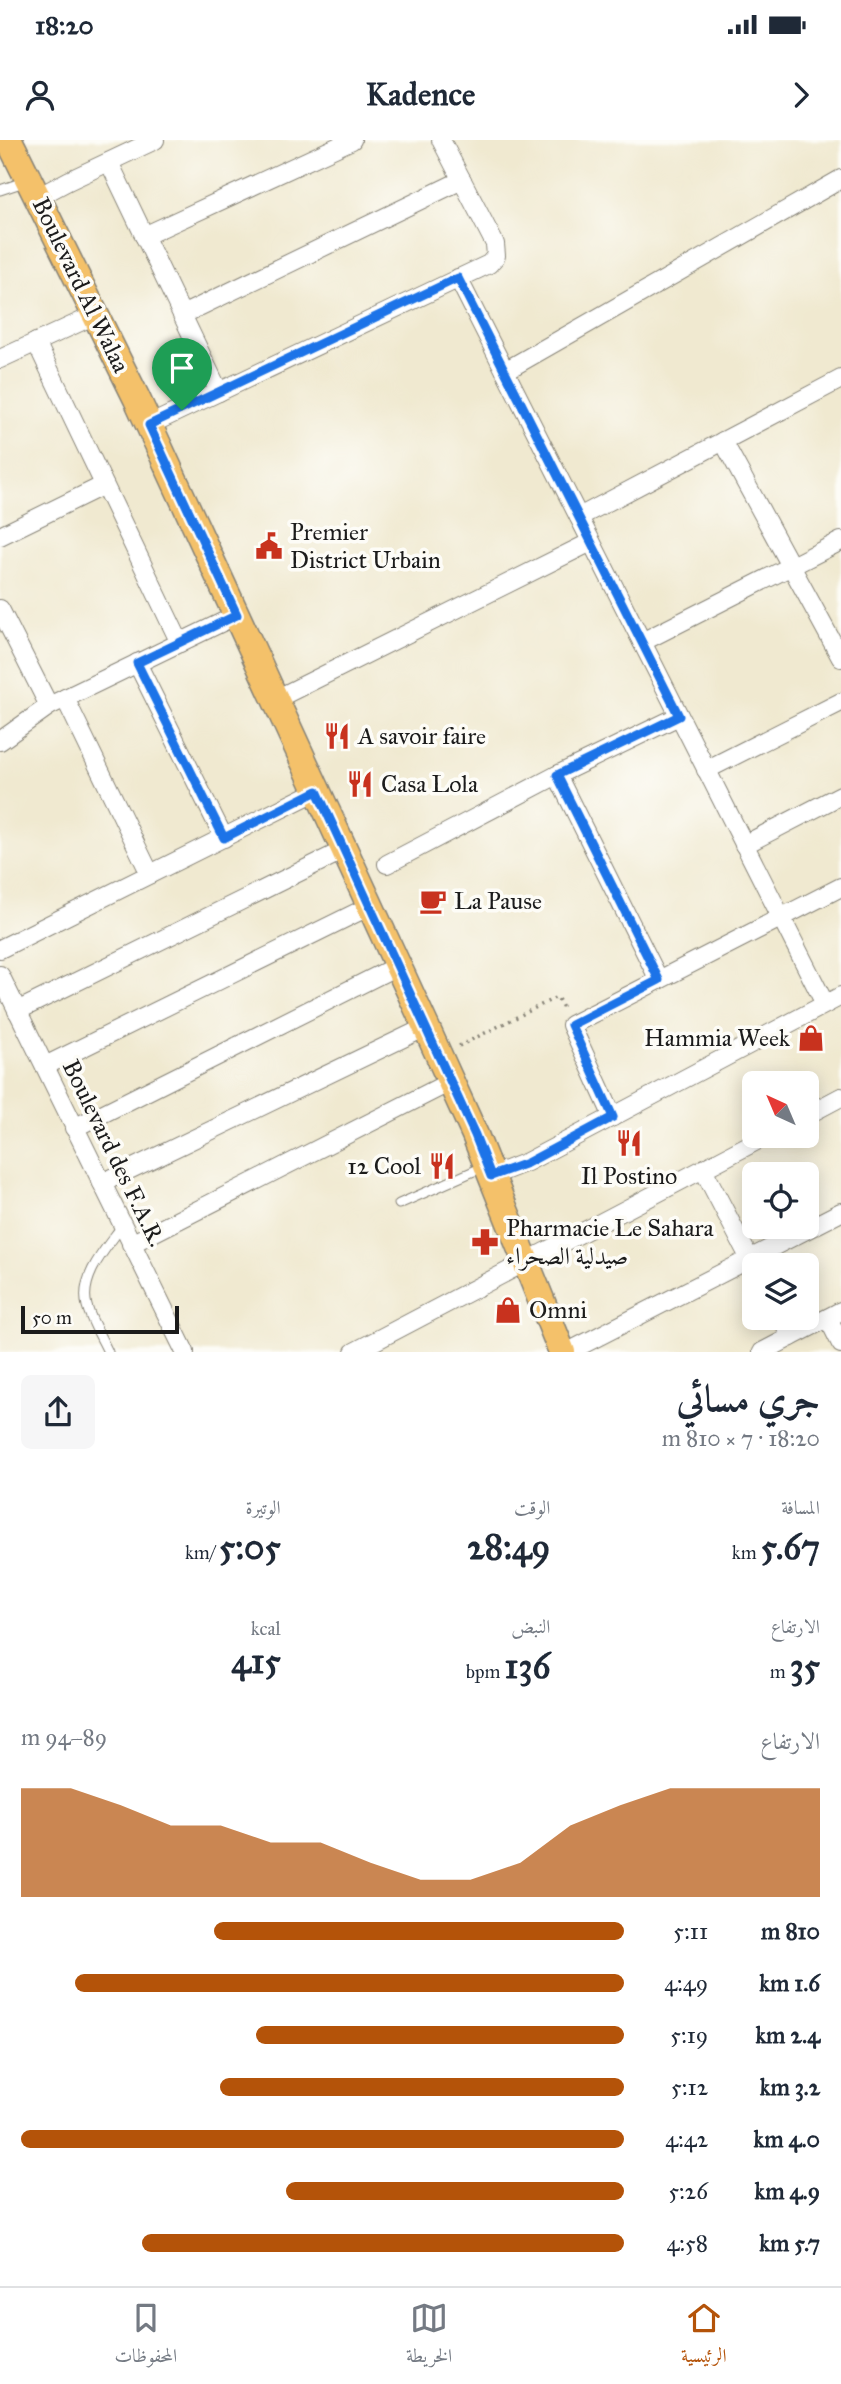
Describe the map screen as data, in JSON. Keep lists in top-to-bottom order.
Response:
{
  "streets": {
    "main road": ["Boulevard Al Walaa"],
    "street": ["Boulevard des F.A.R."]
  },
  "places": {
    "public building": ["Premier District Urbain"],
    "restaurant": [
      "A savoir faire",
      "Casa Lola",
      "Il Postino",
      "12 Cool"
    ],
    "cafe": ["La Pause"],
    "shop": ["Hammia Week", "Omni"],
    "pharmacy": ["Pharmacie Le Sahara صيدلية الصحراء"]
  },
  "scale_bar": "50 m",
  "north": "top left",
  "page": {
    "status": "18:20",
    "header": "Kadence",
    "scale": "50 m",
    "heading": ["جري مسائي", "18:20 · 7 × 810 m"],
    "stats": [
      ["المسافة", "5.67 km"],
      ["الوقت", "28:49"],
      ["الوتيرة", "5:05 /km"],
      ["الارتفاع", "35 m"],
      ["النبض", "136 bpm"],
      ["kcal", "415"]
    ],
    "chart": ["الارتفاع", "89–94 m"],
    "list": [
      {
        "name": "810 m",
        "note": "5:11"
      },
      {
        "name": "1.6 km",
        "note": "4:49"
      },
      {
        "name": "2.4 km",
        "note": "5:19"
      },
      {
        "name": "3.2 km",
        "note": "5:12"
      },
      {
        "name": "4.0 km",
        "note": "4:42"
      },
      {
        "name": "4.9 km",
        "note": "5:26"
      },
      {
        "name": "5.7 km",
        "note": "4:58"
      }
    ],
    "tabs": ["الرئيسية", "الخريطة", "المحفوظات"]
  }
}
